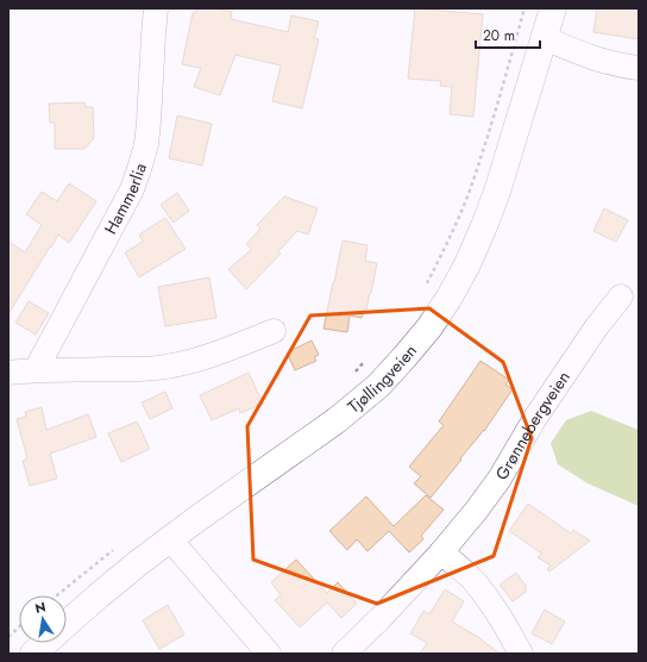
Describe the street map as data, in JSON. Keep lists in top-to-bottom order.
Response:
{
  "streets": {
    "main road": ["Tjøllingveien"],
    "street": ["Hammerlia", "Grønnebergveien"]
  },
  "scale_bar": "20 m",
  "north": "top"
}
